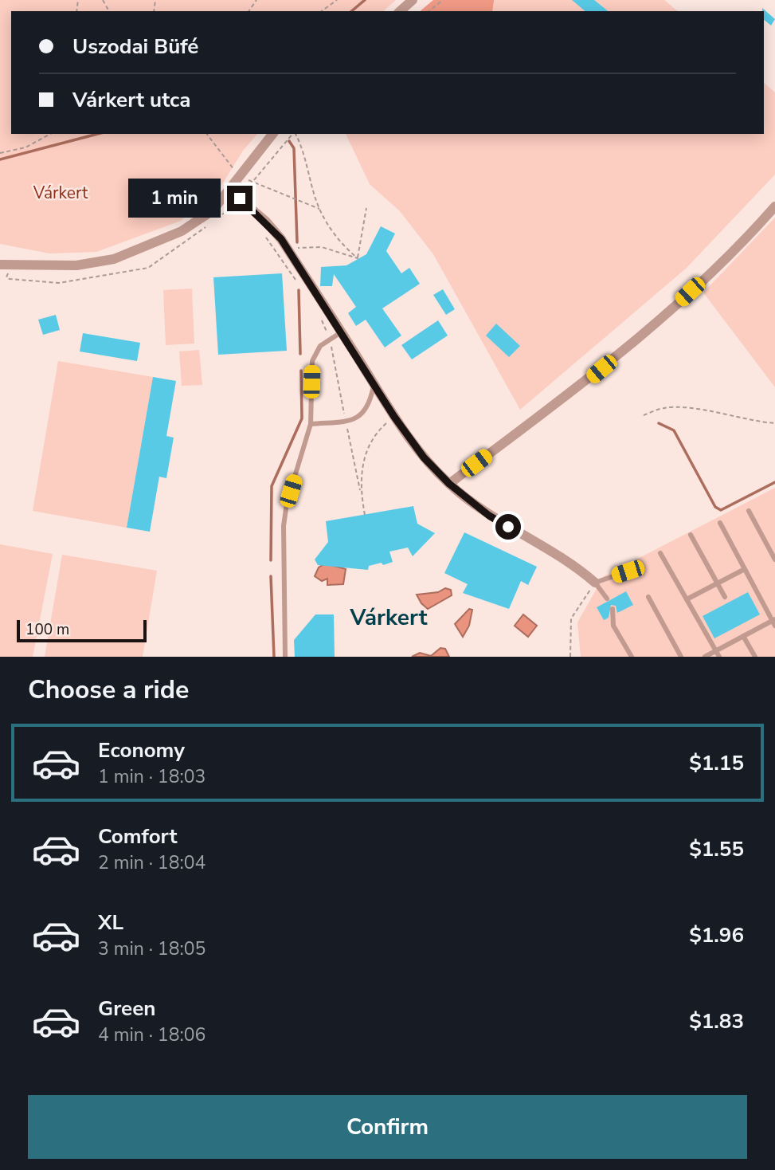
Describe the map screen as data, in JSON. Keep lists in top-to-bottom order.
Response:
{
  "districts": ["Várkert"],
  "parks": ["Várkert"],
  "scale_bar": "100 m",
  "page": {
    "banner": ["Uszodai Büfé", "Várkert utca"],
    "bubble": "1 min",
    "scale": "100 m",
    "heading": "Choose a ride",
    "list": [
      {
        "name": "Economy",
        "note": "1 min · 18:03",
        "value": "$1.15"
      },
      {
        "name": "Comfort",
        "note": "2 min · 18:04",
        "value": "$1.55"
      },
      {
        "name": "XL",
        "note": "3 min · 18:05",
        "value": "$1.96"
      },
      {
        "name": "Green",
        "note": "4 min · 18:06",
        "value": "$1.83"
      }
    ],
    "buttons": "Confirm"
  }
}
